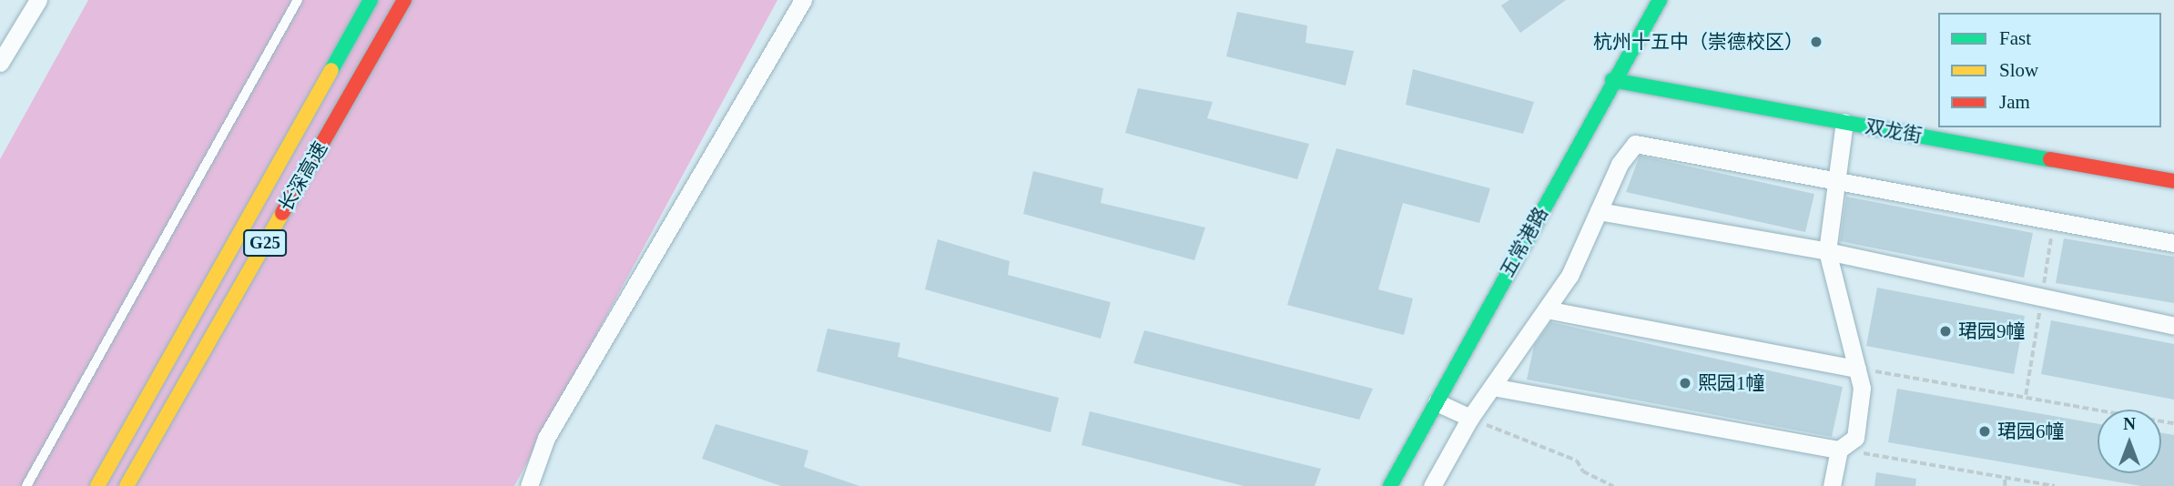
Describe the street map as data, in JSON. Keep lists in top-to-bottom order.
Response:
{
  "streets": {
    "main road": [
      "双龙街",
      "长深高速",
      "五常港路",
      "G25"
    ]
  },
  "crossings": [
    ["双龙街", "五常港路"]
  ],
  "places": [
    "杭州十五中（崇德校区）",
    "珺园9幢",
    "熙园1幢",
    "珺园6幢"
  ],
  "legend": ["Fast", "Slow", "Jam"],
  "north": "top"
}
